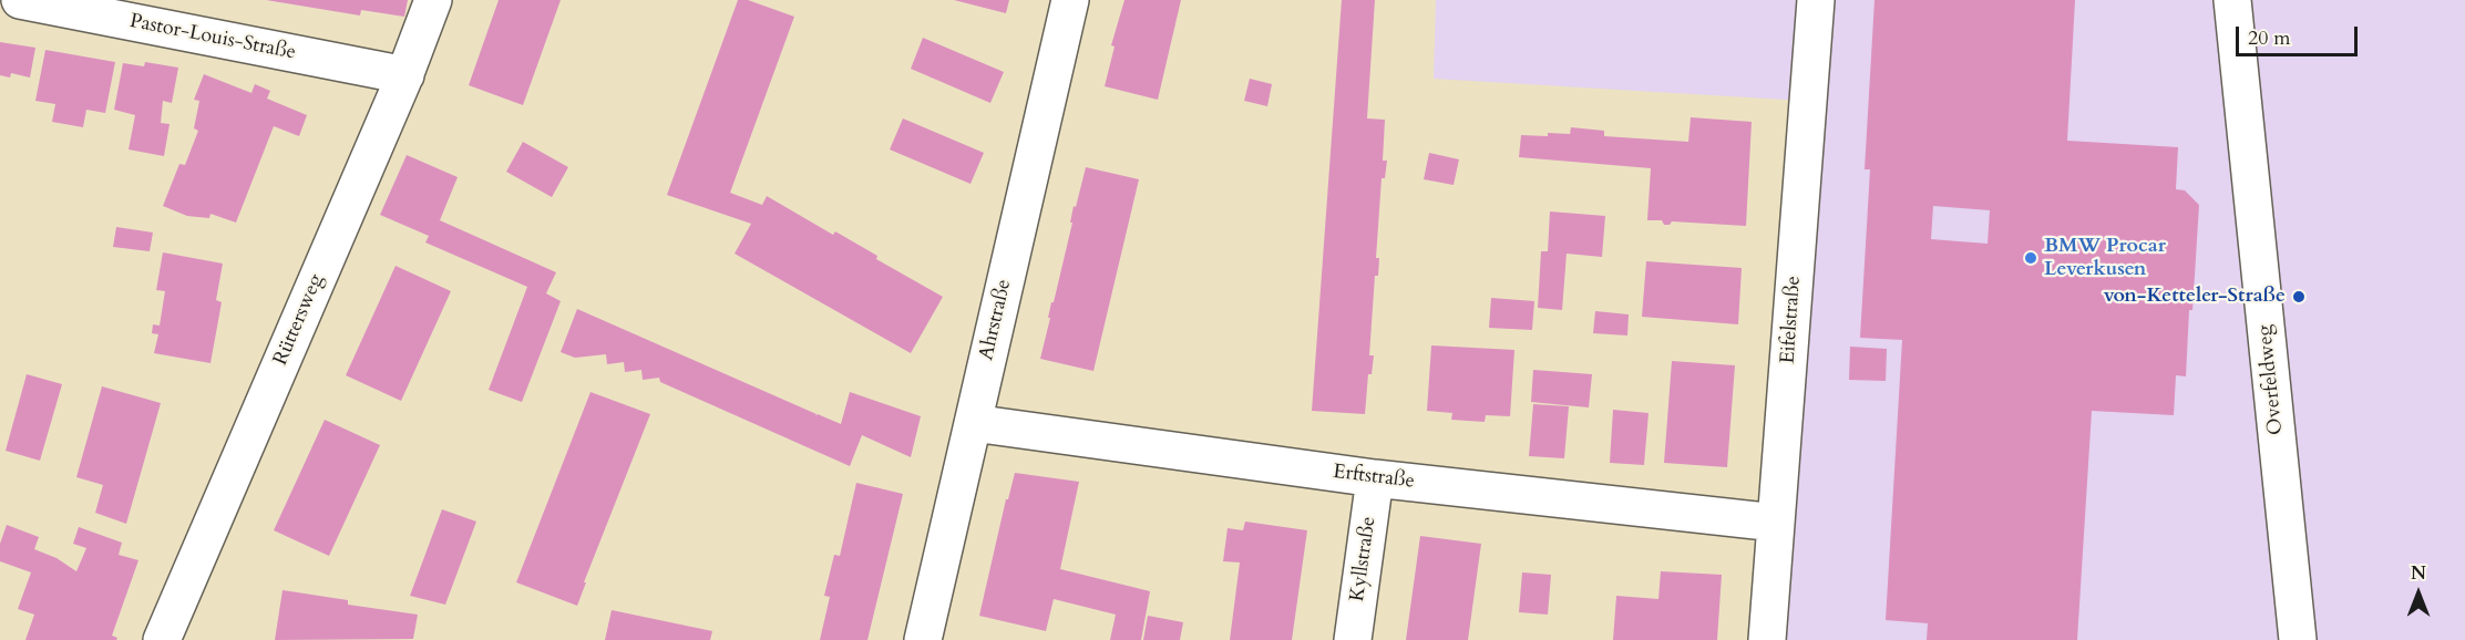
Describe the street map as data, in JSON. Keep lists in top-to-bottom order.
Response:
{
  "streets": {
    "street": [
      "Pastor-Louis-Straße",
      "Rüttersweg",
      "Ahrstraße",
      "Eifelstraße",
      "Overfeldweg",
      "Erftstraße",
      "Kyllstraße"
    ]
  },
  "crossings": [
    ["Pastor-Louis-Straße", "Rüttersweg"],
    ["Ahrstraße", "Erftstraße"],
    ["Eifelstraße", "Erftstraße"],
    ["Erftstraße", "Kyllstraße"]
  ],
  "places": ["BMW Procar Leverkusen", "von-Ketteler-Straße"],
  "scale_bar": "20 m",
  "north": "top"
}
